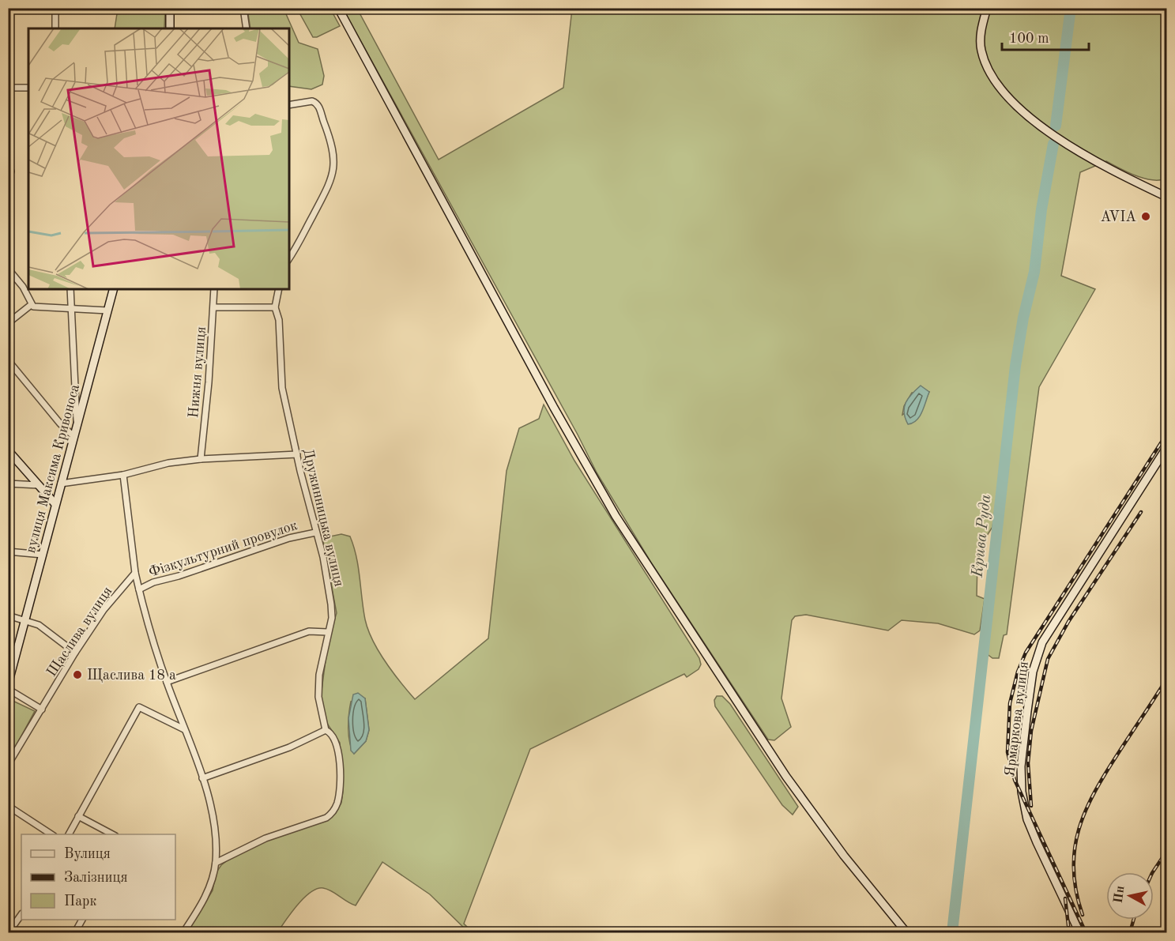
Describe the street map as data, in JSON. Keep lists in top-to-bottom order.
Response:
{
  "streets": {
    "street": [
      "Нижня вулиця",
      "вулиця Максима Кривоноса",
      "Дружинницька вулиця",
      "Фізкультурний провулок",
      "Щаслива вулиця",
      "Ярмаркова вулиця"
    ]
  },
  "crossings": [
    ["Дружинницька вулиця", "Фізкультурний провулок"]
  ],
  "water": ["Крива Руда"],
  "places": ["AVIA", "Щаслива 18 а"],
  "legend": ["Вулиця", "Залізниця", "Парк"],
  "scale_bar": "100 m",
  "north": "left"
}
